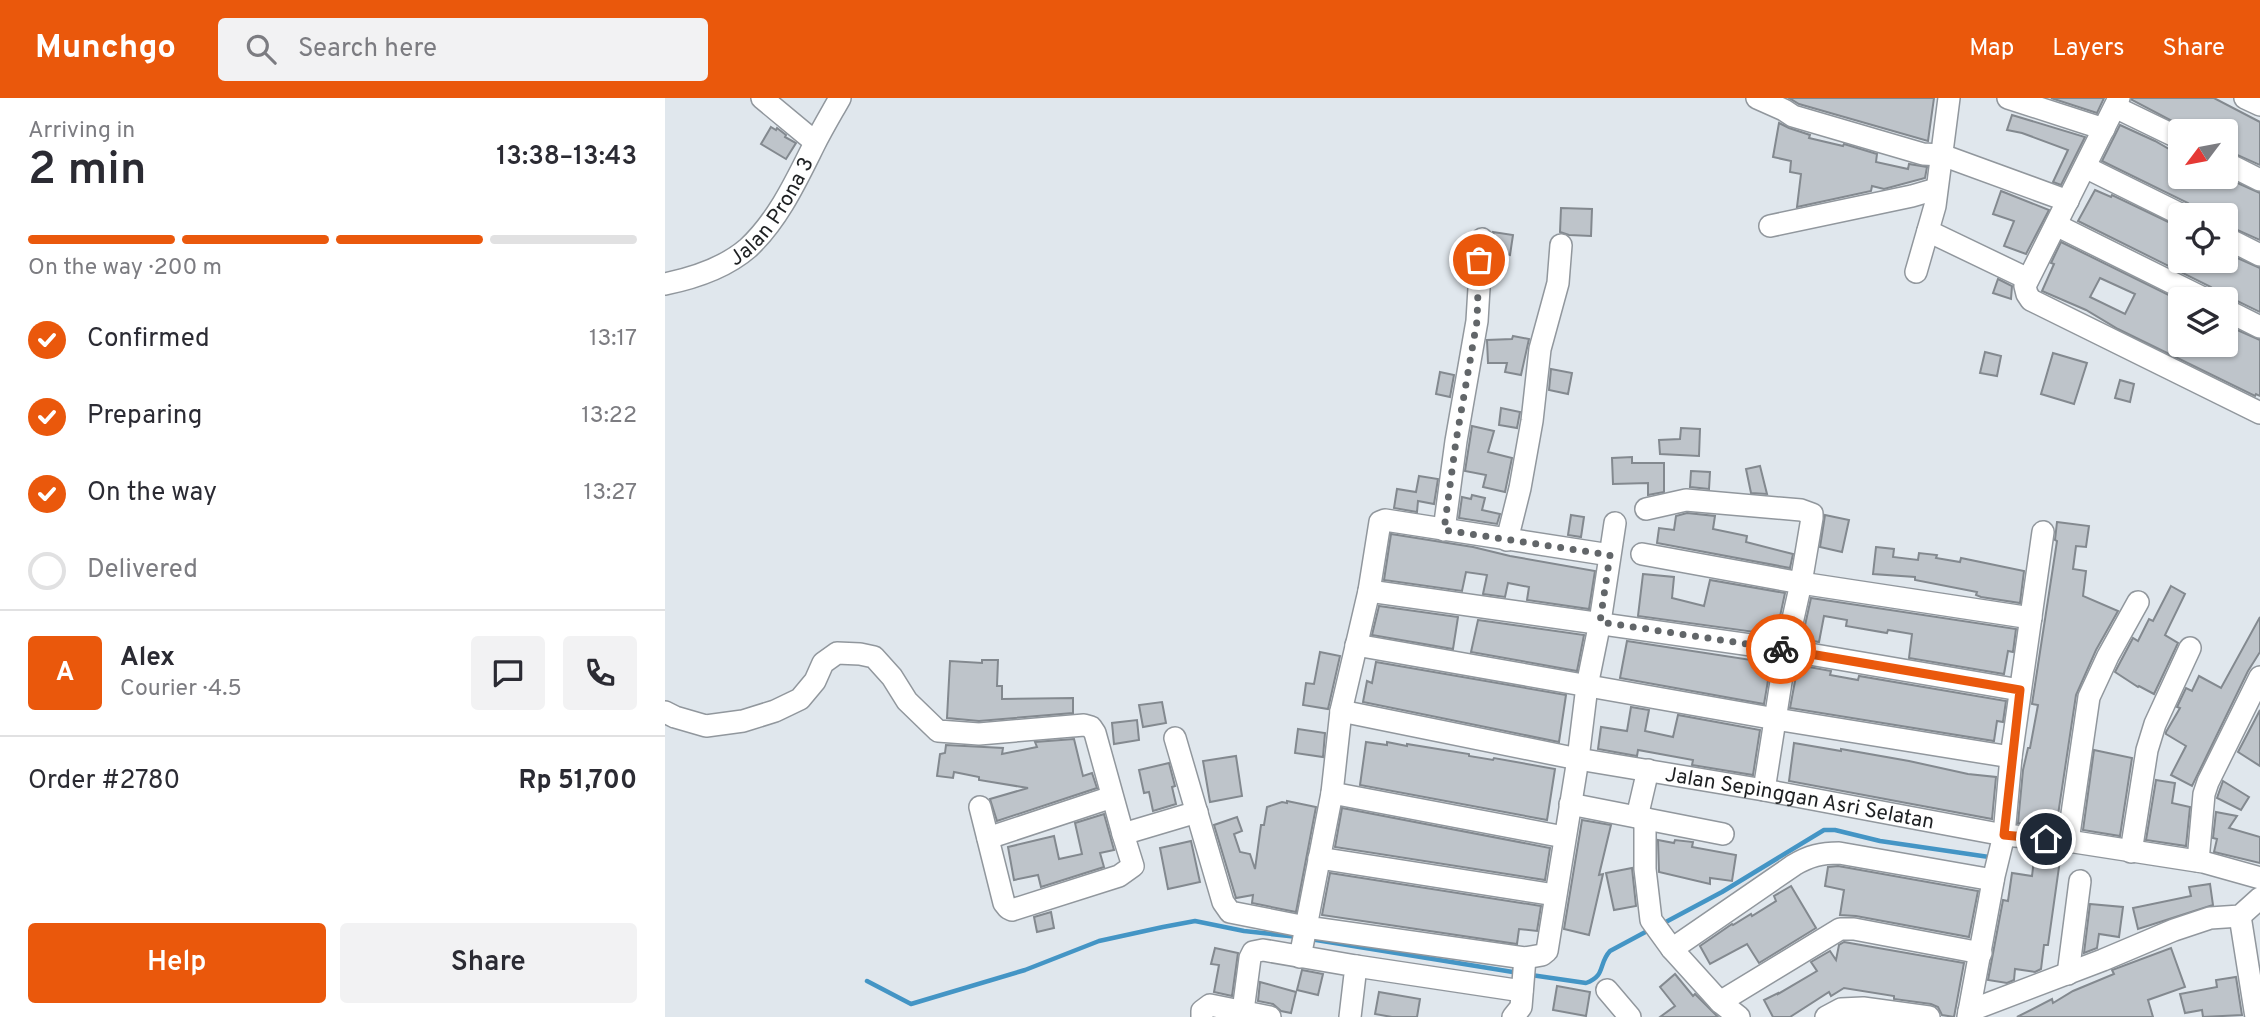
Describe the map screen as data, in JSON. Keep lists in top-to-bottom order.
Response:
{
  "streets": {
    "street": ["Jalan Prona 3", "Jalan Sepinggan Asri Selatan"]
  },
  "north": "bottom left",
  "page": {
    "header": "Munchgo",
    "search": "Search here",
    "nav": ["Map", "Layers", "Share"],
    "heading": ["2 min", "Arriving in", "13:38–13:43"],
    "panel": [
      "Alex",
      "Courier · 4.5",
      "Order #2780",
      "Rp 51,700"
    ],
    "bar": "On the way · 200 m",
    "list": [
      ["Confirmed", "13:17"],
      ["Preparing", "13:22"],
      ["On the way", "13:27"],
      "Delivered"
    ],
    "round": "A",
    "buttons": ["Help", "Share"]
  }
}
